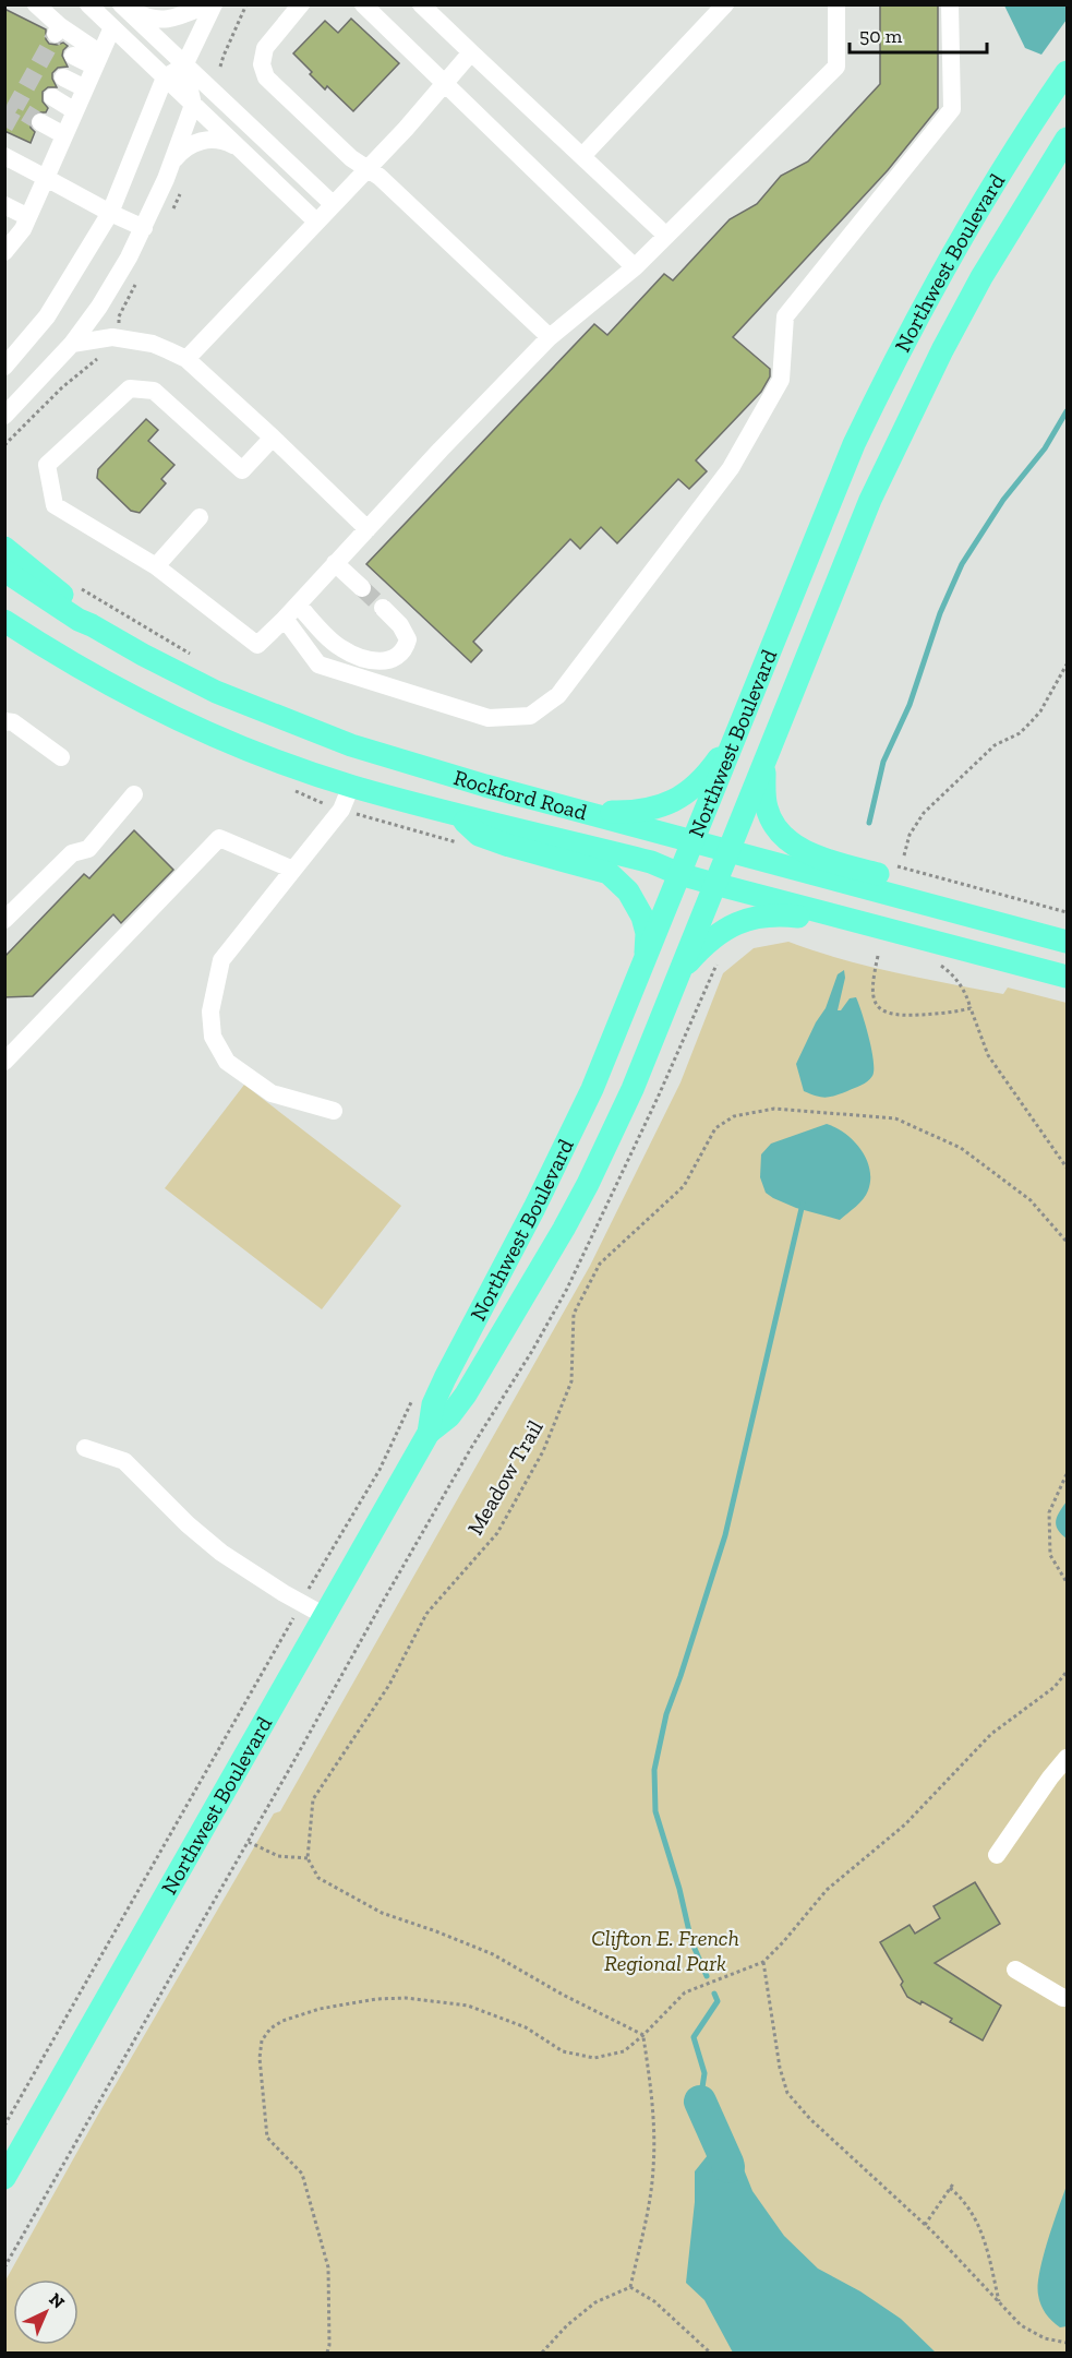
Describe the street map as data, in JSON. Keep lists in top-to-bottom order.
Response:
{
  "streets": {
    "main road": ["Northwest Boulevard", "Rockford Road"],
    "path": ["Meadow Trail"]
  },
  "crossings": [
    ["Northwest Boulevard", "Rockford Road"]
  ],
  "parks": ["Clifton E. French Regional Park"],
  "scale_bar": "50 m",
  "north": "top right"
}
